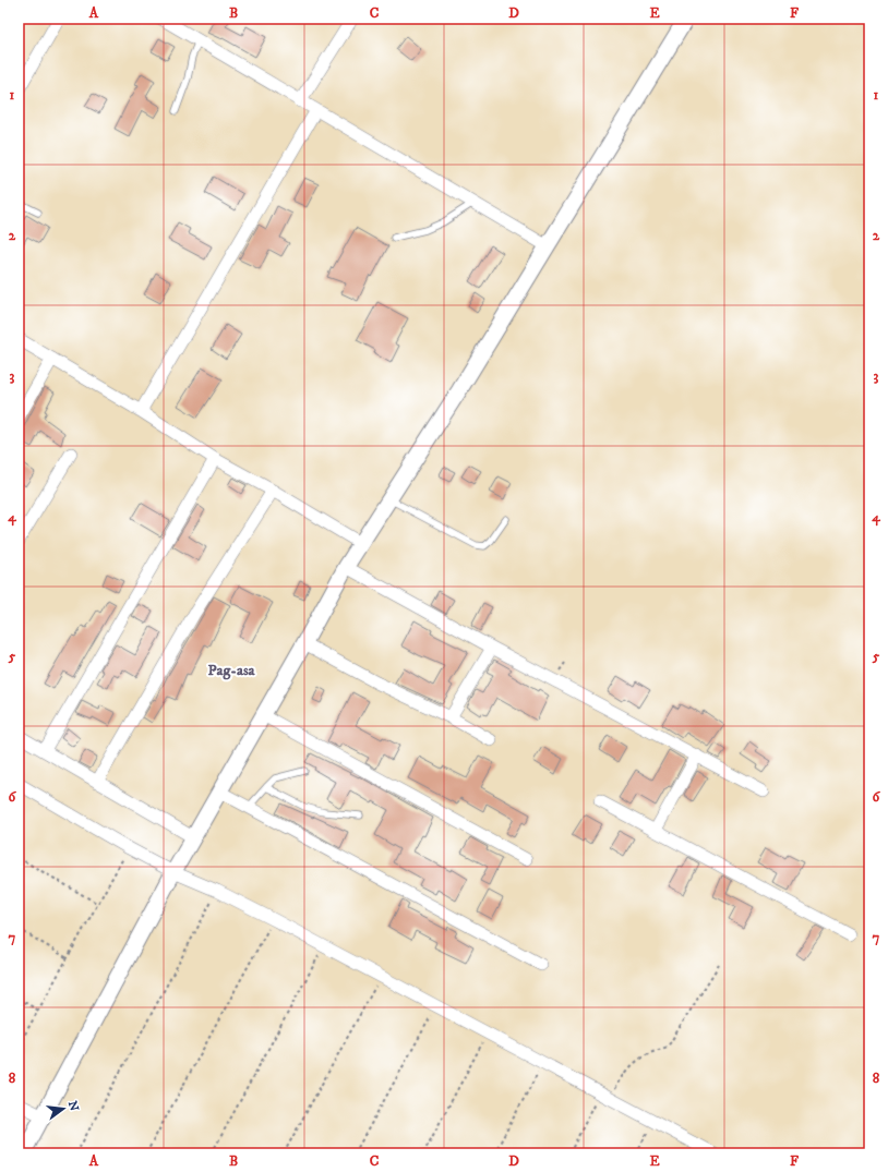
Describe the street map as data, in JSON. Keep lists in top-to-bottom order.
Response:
{
  "districts": ["Pag-asa"],
  "north": "right",
  "grid": {
    "columns": [
      "A",
      "B",
      "C",
      "D",
      "E",
      "F"
    ],
    "rows": [
      "1",
      "2",
      "3",
      "4",
      "5",
      "6",
      "7",
      "8"
    ]
  }
}
